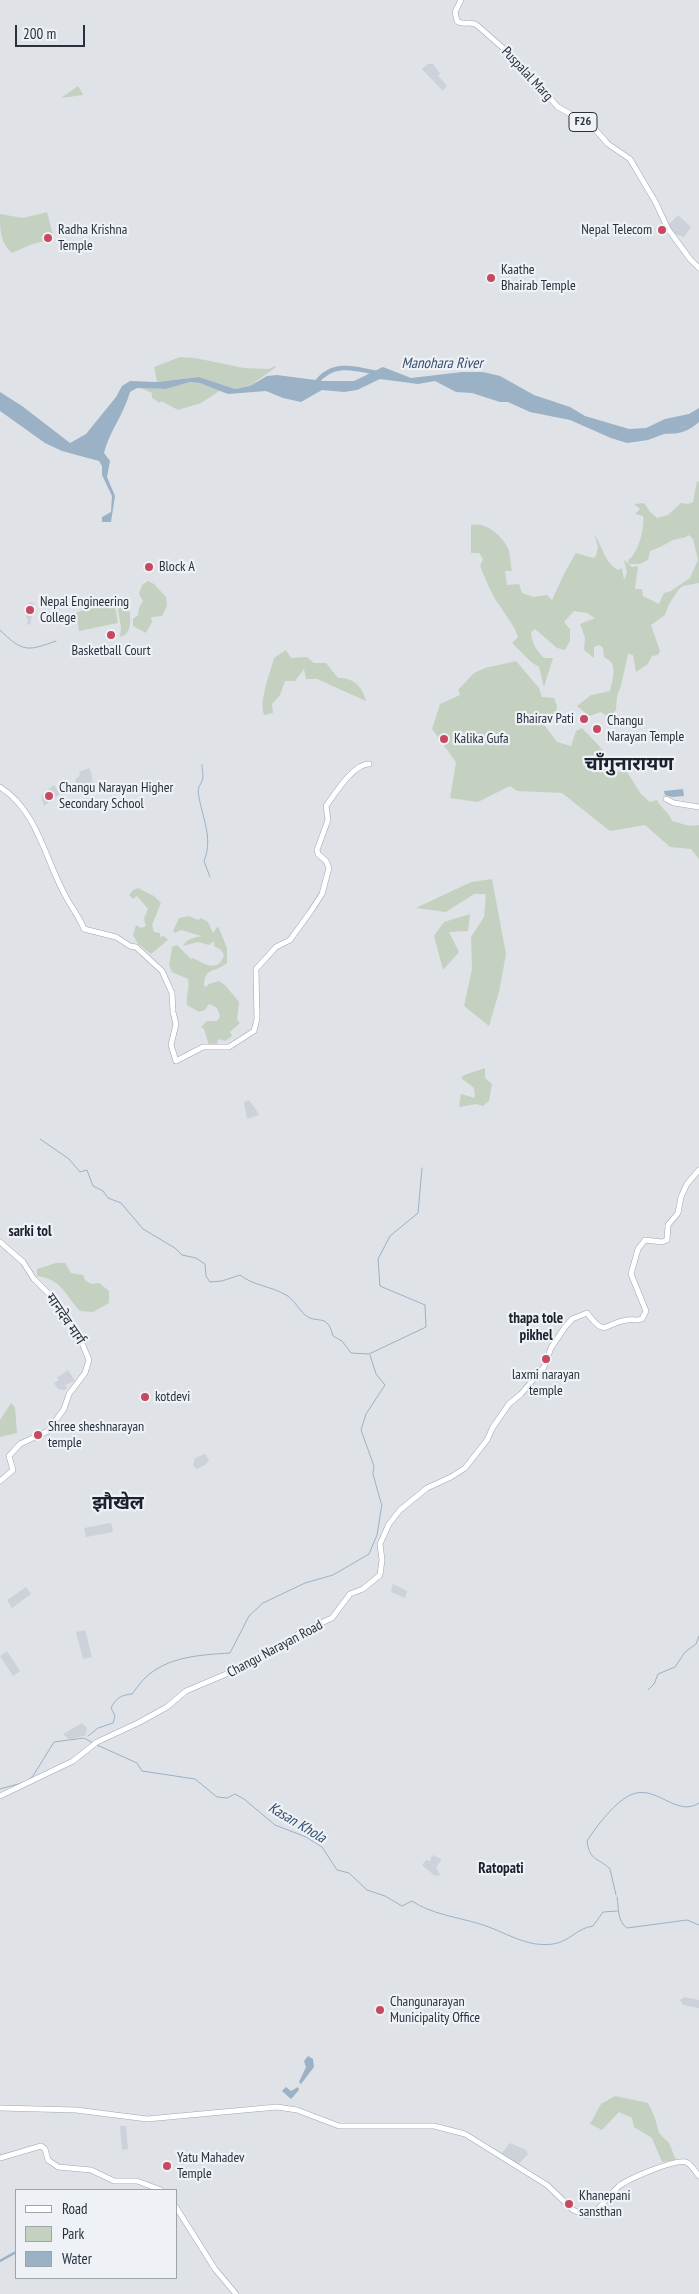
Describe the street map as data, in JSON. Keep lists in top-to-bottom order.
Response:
{
  "streets": {
    "main road": [
      "Puspalal Marg",
      "F26",
      "मानदेव मार्ग",
      "Changu Narayan Road"
    ]
  },
  "districts": [
    "चाँगुनारायण",
    "sarki tol",
    "thapa tole pikhel",
    "झौखेल",
    "Ratopati"
  ],
  "water": ["Manohara River", "Kasan Khola"],
  "places": [
    "Nepal Telecom",
    "Radha Krishna Temple",
    "Kaathe Bhairab Temple",
    "Block A",
    "Nepal Engineering College",
    "Basketball Court",
    "Bhairav Pati",
    "Changu Narayan Temple",
    "Kalika Gufa",
    "Changu Narayan Higher Secondary School",
    "laxmi narayan temple",
    "kotdevi",
    "Shree sheshnarayan temple",
    "Changunarayan Municipality Office",
    "Yatu Mahadev Temple",
    "Khanepani sansthan"
  ],
  "legend": ["Road", "Park", "Water"],
  "scale_bar": "200 m"
}
